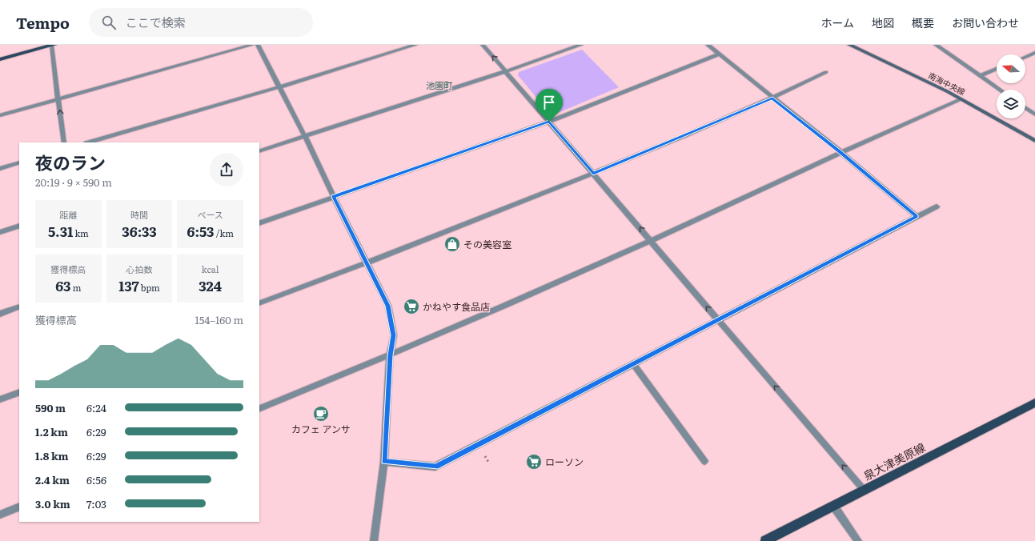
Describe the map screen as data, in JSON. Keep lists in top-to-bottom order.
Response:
{
  "streets": {
    "main road": ["泉大津美原線"],
    "street": ["南海中央線"]
  },
  "districts": ["池園町"],
  "places": {
    "shop": ["その美容室"],
    "supermarket": ["かねやす食品店", "ローソン"],
    "cafe": ["カフェ アンサ"]
  },
  "north": "left",
  "page": {
    "header": "Tempo",
    "search": "ここで検索",
    "nav": [
      "ホーム",
      "地図",
      "概要",
      "お問い合わせ"
    ],
    "heading": ["夜のラン", "20:19 · 9 × 590 m"],
    "stats": [
      ["距離", "5.31 km"],
      ["時間", "36:33"],
      ["ペース", "6:53 /km"],
      ["獲得標高", "63 m"],
      ["心拍数", "137 bpm"],
      ["kcal", "324"]
    ],
    "chart": ["獲得標高", "154–160 m"],
    "list": [
      {
        "name": "590 m",
        "note": "6:24"
      },
      {
        "name": "1.2 km",
        "note": "6:29"
      },
      {
        "name": "1.8 km",
        "note": "6:29"
      },
      {
        "name": "2.4 km",
        "note": "6:56"
      },
      {
        "name": "3.0 km",
        "note": "7:03"
      }
    ]
  }
}
